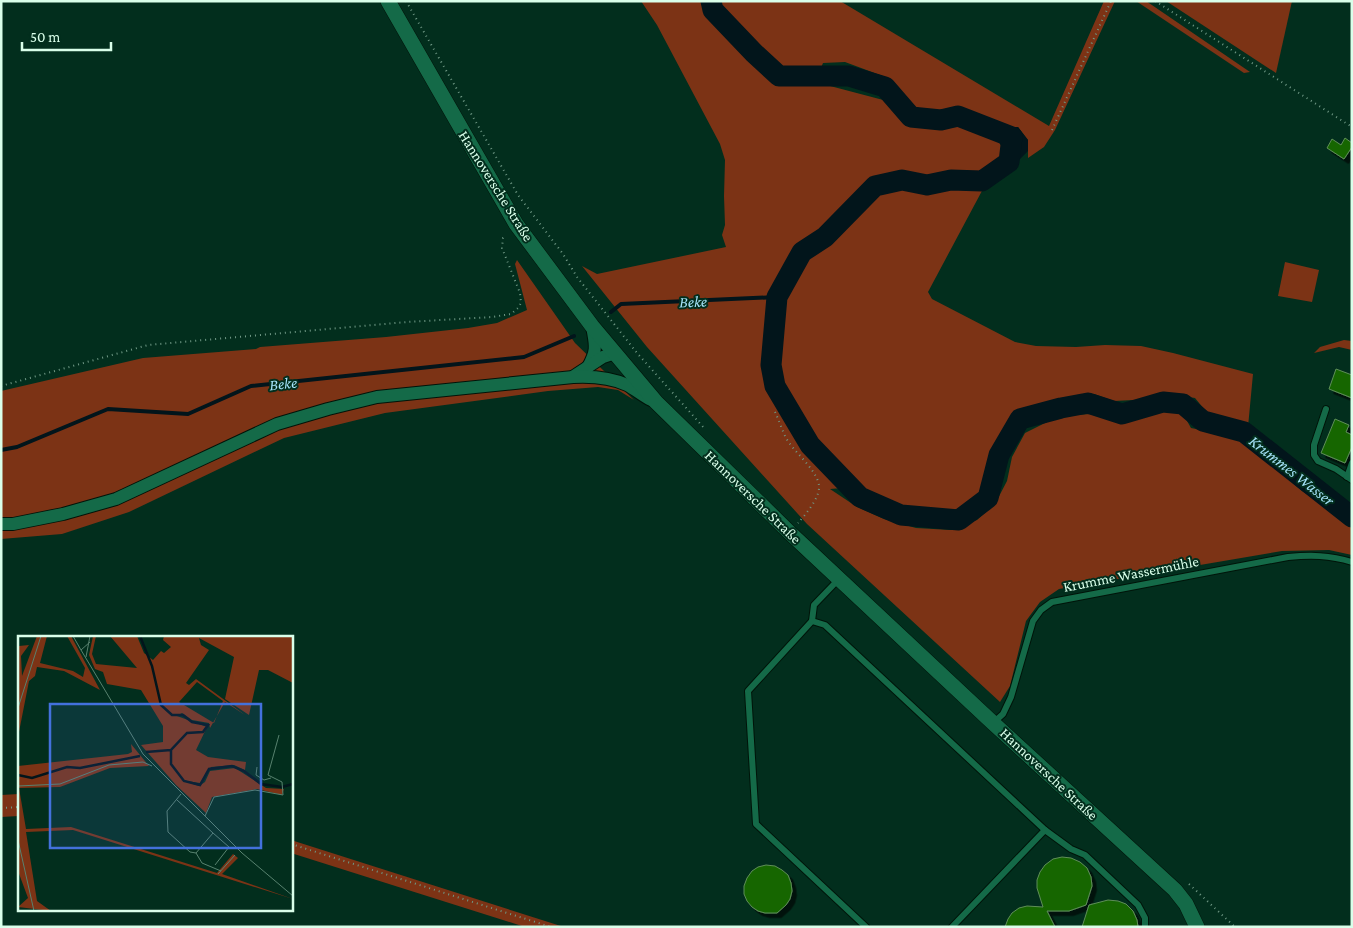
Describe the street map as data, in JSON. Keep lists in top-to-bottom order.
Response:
{
  "streets": {
    "main road": ["Hannoversche Straße"],
    "lane": ["Krumme Wassermühle"]
  },
  "crossings": [
    ["Hannoversche Straße", "Krumme Wassermühle"]
  ],
  "water": ["Beke", "Krummes Wasser"],
  "scale_bar": "50 m"
}
